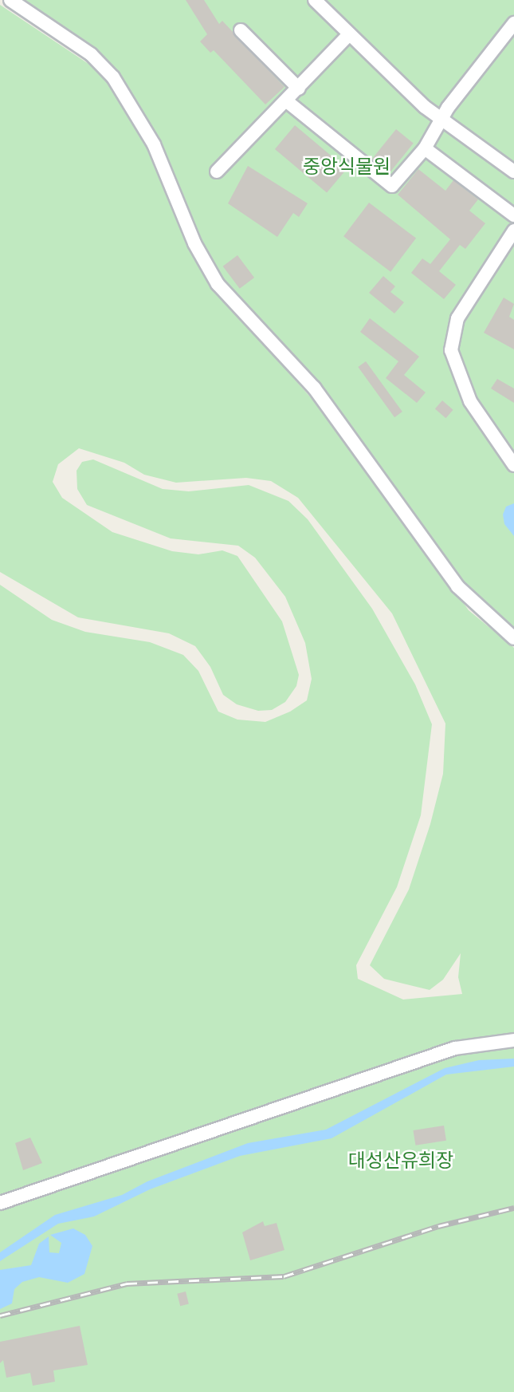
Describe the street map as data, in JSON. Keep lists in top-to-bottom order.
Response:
{
  "parks": ["중앙식물원", "대성산유희장"]
}
